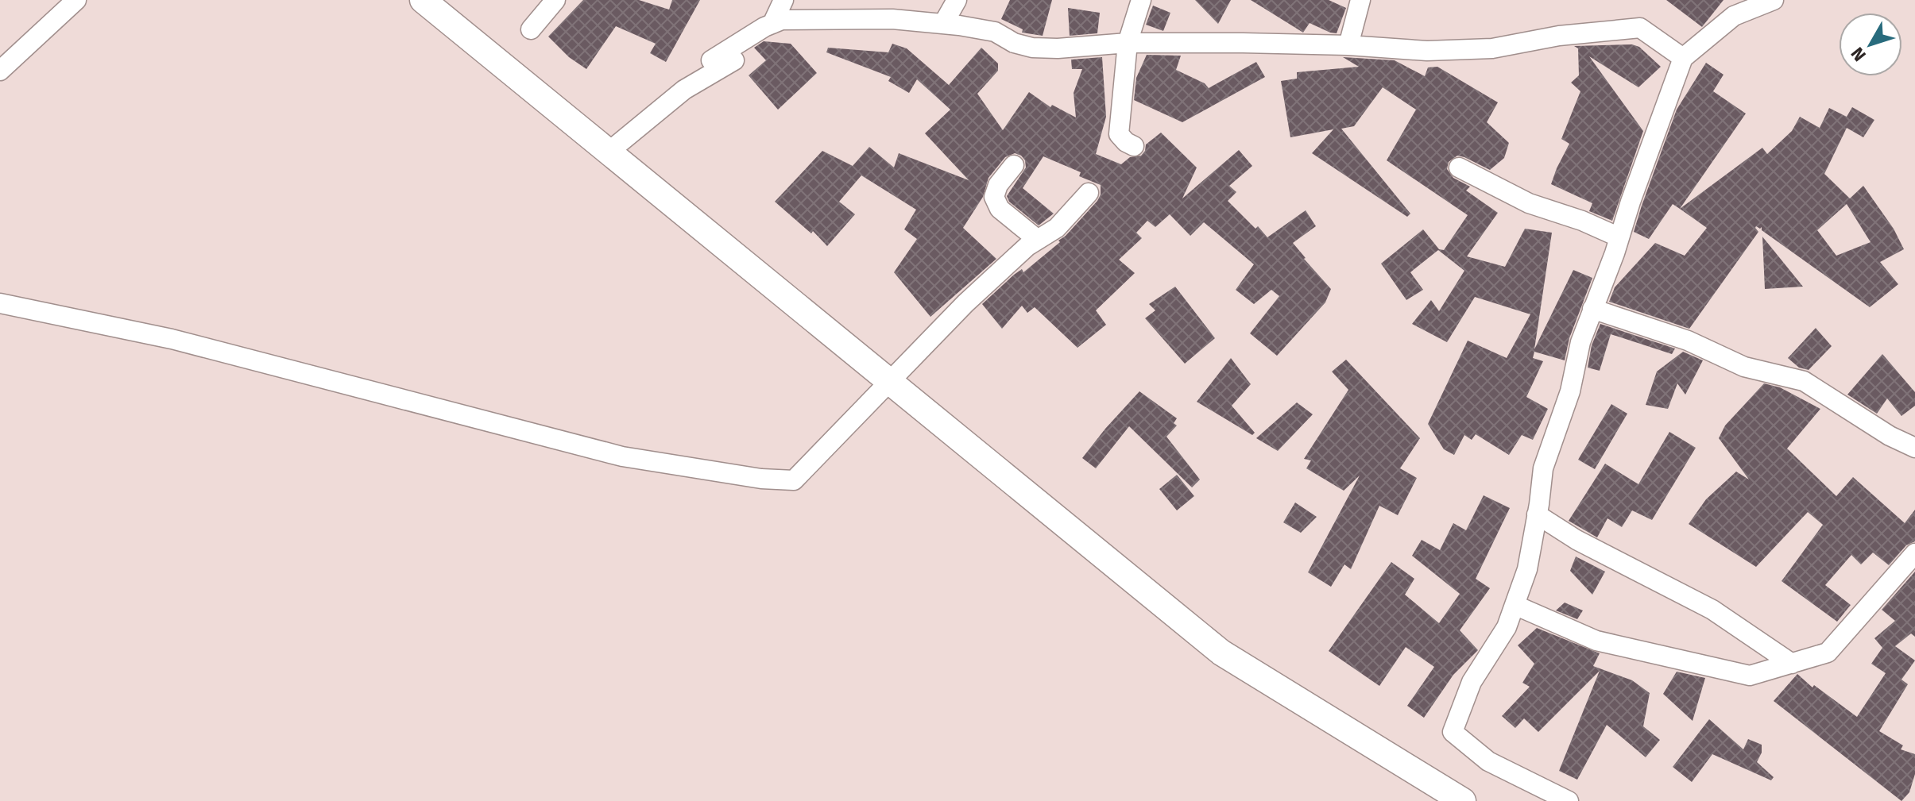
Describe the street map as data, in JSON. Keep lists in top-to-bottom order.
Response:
{
  "north": "bottom left"
}
